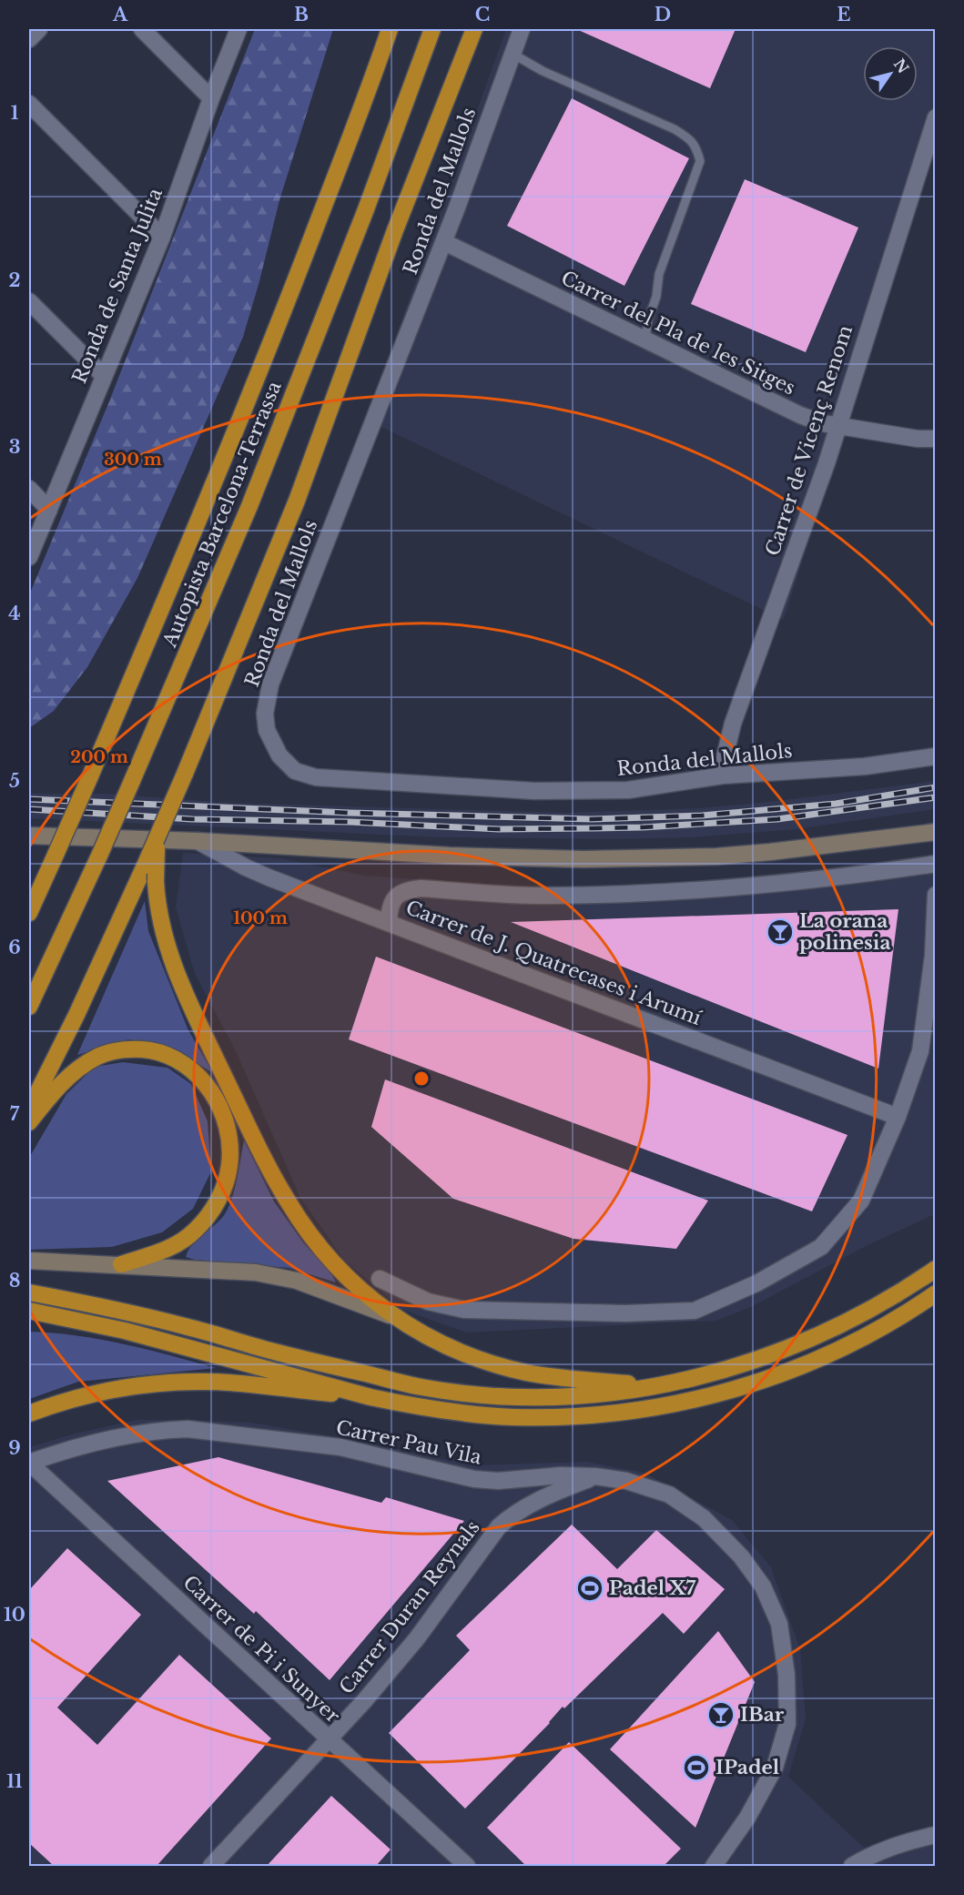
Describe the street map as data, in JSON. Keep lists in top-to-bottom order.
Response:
{
  "streets": {
    "highway": ["Autopista Barcelona-Terrassa"],
    "street": [
      "Ronda del Mallols",
      "Ronda de Santa Julita",
      "Carrer del Pla de les Sitges",
      "Carrer de Vicenç Renom",
      "Carrer de J. Quatrecases i Arumí",
      "Carrer Pau Vila",
      "Carrer Duran Reynals",
      "Carrer de Pi i Sunyer"
    ]
  },
  "crossings": [
    ["Ronda del Mallols", "Carrer del Pla de les Sitges"],
    ["Ronda del Mallols", "Carrer de Vicenç Renom"],
    ["Carrer del Pla de les Sitges", "Carrer de Vicenç Renom"],
    ["Carrer Pau Vila", "Carrer Duran Reynals"],
    ["Carrer Pau Vila", "Carrer de Pi i Sunyer"],
    ["Carrer Duran Reynals", "Carrer de Pi i Sunyer"]
  ],
  "places": {
    "bar": ["La orana polinesia", "IBar"],
    "sports": ["Padel X7", "IPadel"]
  },
  "north": "top right",
  "grid": {
    "columns": [
      "A",
      "B",
      "C",
      "D",
      "E"
    ],
    "rows": [
      "1",
      "2",
      "3",
      "4",
      "5",
      "6",
      "7",
      "8",
      "9",
      "10",
      "11"
    ]
  },
  "rings": ["300 m", "200 m", "100 m"]
}
